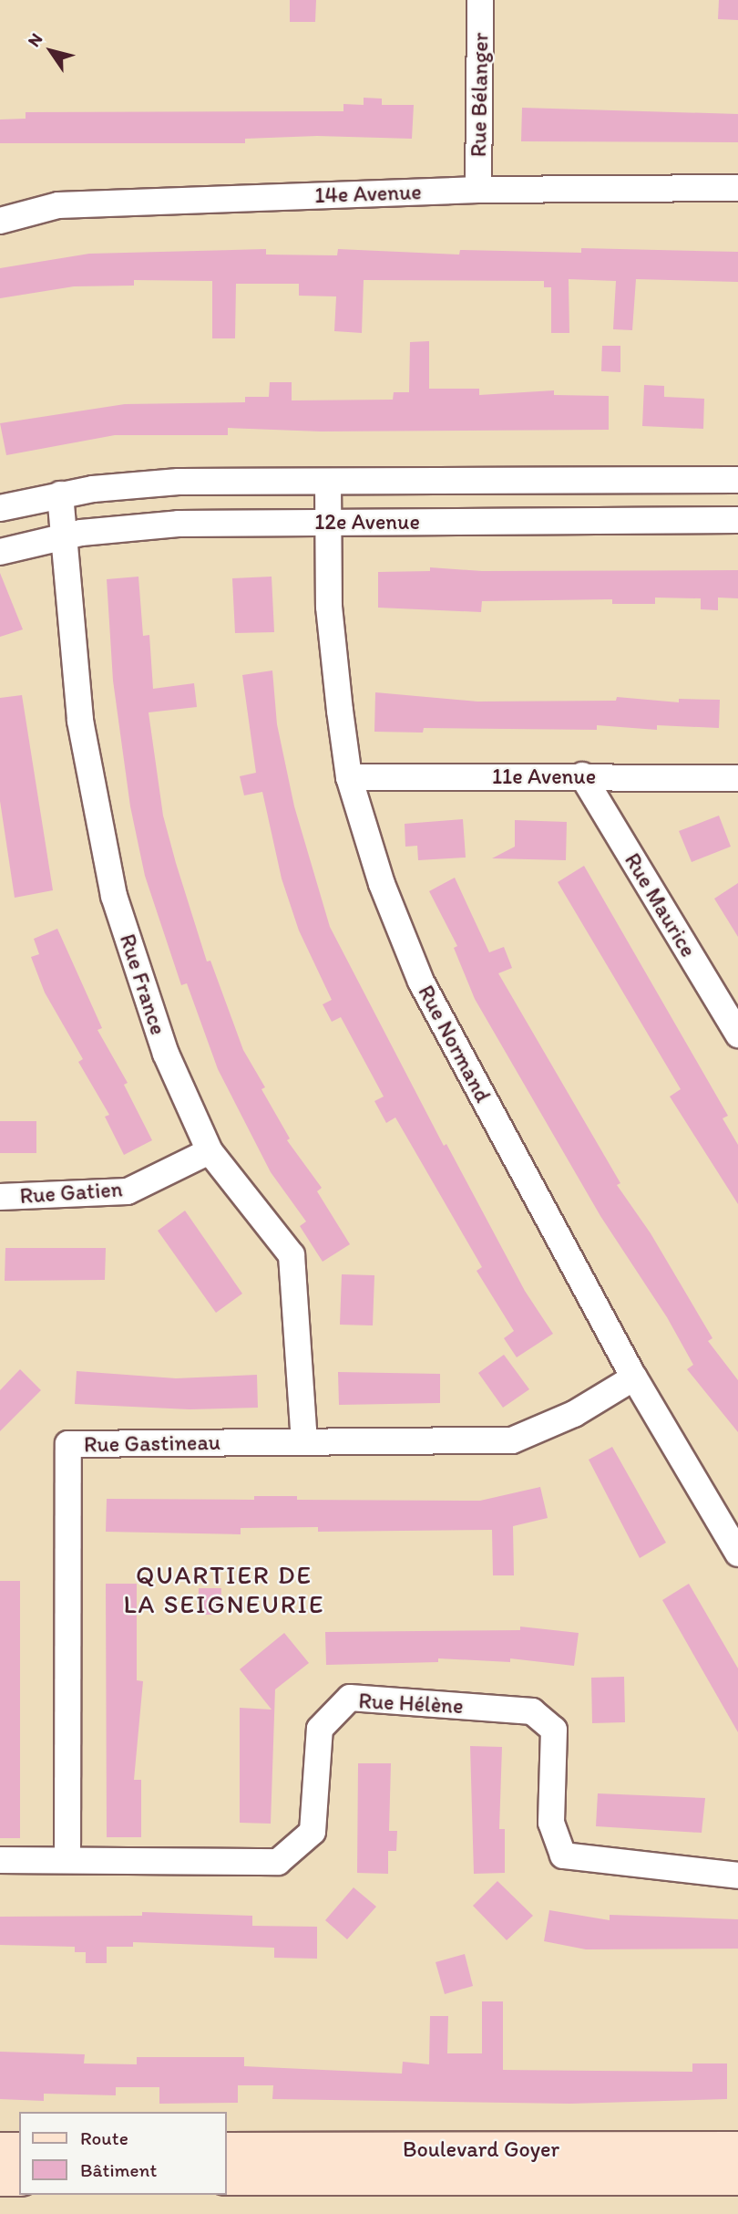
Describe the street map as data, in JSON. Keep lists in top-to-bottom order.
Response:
{
  "streets": {
    "street": [
      "Rue Bélanger",
      "14e Avenue",
      "12e Avenue",
      "11e Avenue",
      "Rue Maurice",
      "Rue France",
      "Rue Normand",
      "Rue Gatien",
      "Rue Gastineau",
      "Rue Hélène",
      "Boulevard Goyer"
    ]
  },
  "crossings": [
    ["Rue Bélanger", "14e Avenue"],
    ["12e Avenue", "Rue France"],
    ["12e Avenue", "Rue Normand"],
    ["11e Avenue", "Rue Maurice"],
    ["11e Avenue", "Rue Normand"],
    ["Rue France", "Rue Gatien"],
    ["Rue France", "Rue Gastineau"],
    ["Rue Normand", "Rue Gastineau"],
    ["Rue Gastineau", "Rue Hélène"]
  ],
  "districts": ["QUARTIER DE LA SEIGNEURIE"],
  "legend": ["Route", "Bâtiment"],
  "north": "top left"
}
